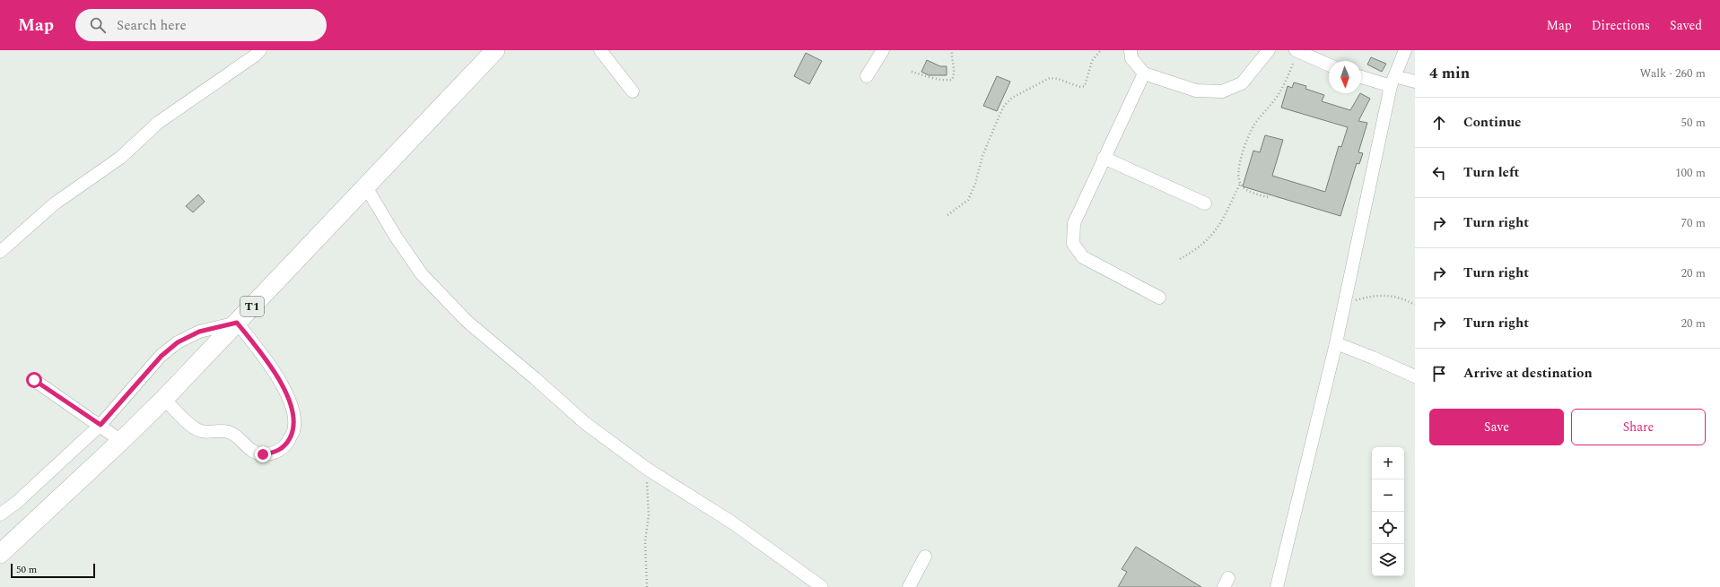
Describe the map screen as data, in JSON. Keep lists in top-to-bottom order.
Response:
{
  "streets": {
    "highway": ["T1"]
  },
  "scale_bar": "50 m",
  "north": "bottom",
  "page": {
    "header": "Map",
    "search": "Search here",
    "nav": ["Map", "Directions", "Saved"],
    "heading": ["4 min", "Walk · 260 m"],
    "list": [
      ["Continue", "50 m"],
      ["Turn left", "100 m"],
      ["Turn right", "70 m"],
      ["Turn right", "20 m"],
      ["Turn right", "20 m"],
      "Arrive at destination"
    ],
    "buttons": ["Save", "Share"],
    "map_buttons": ["+", "−"],
    "scale": "50 m"
  }
}
